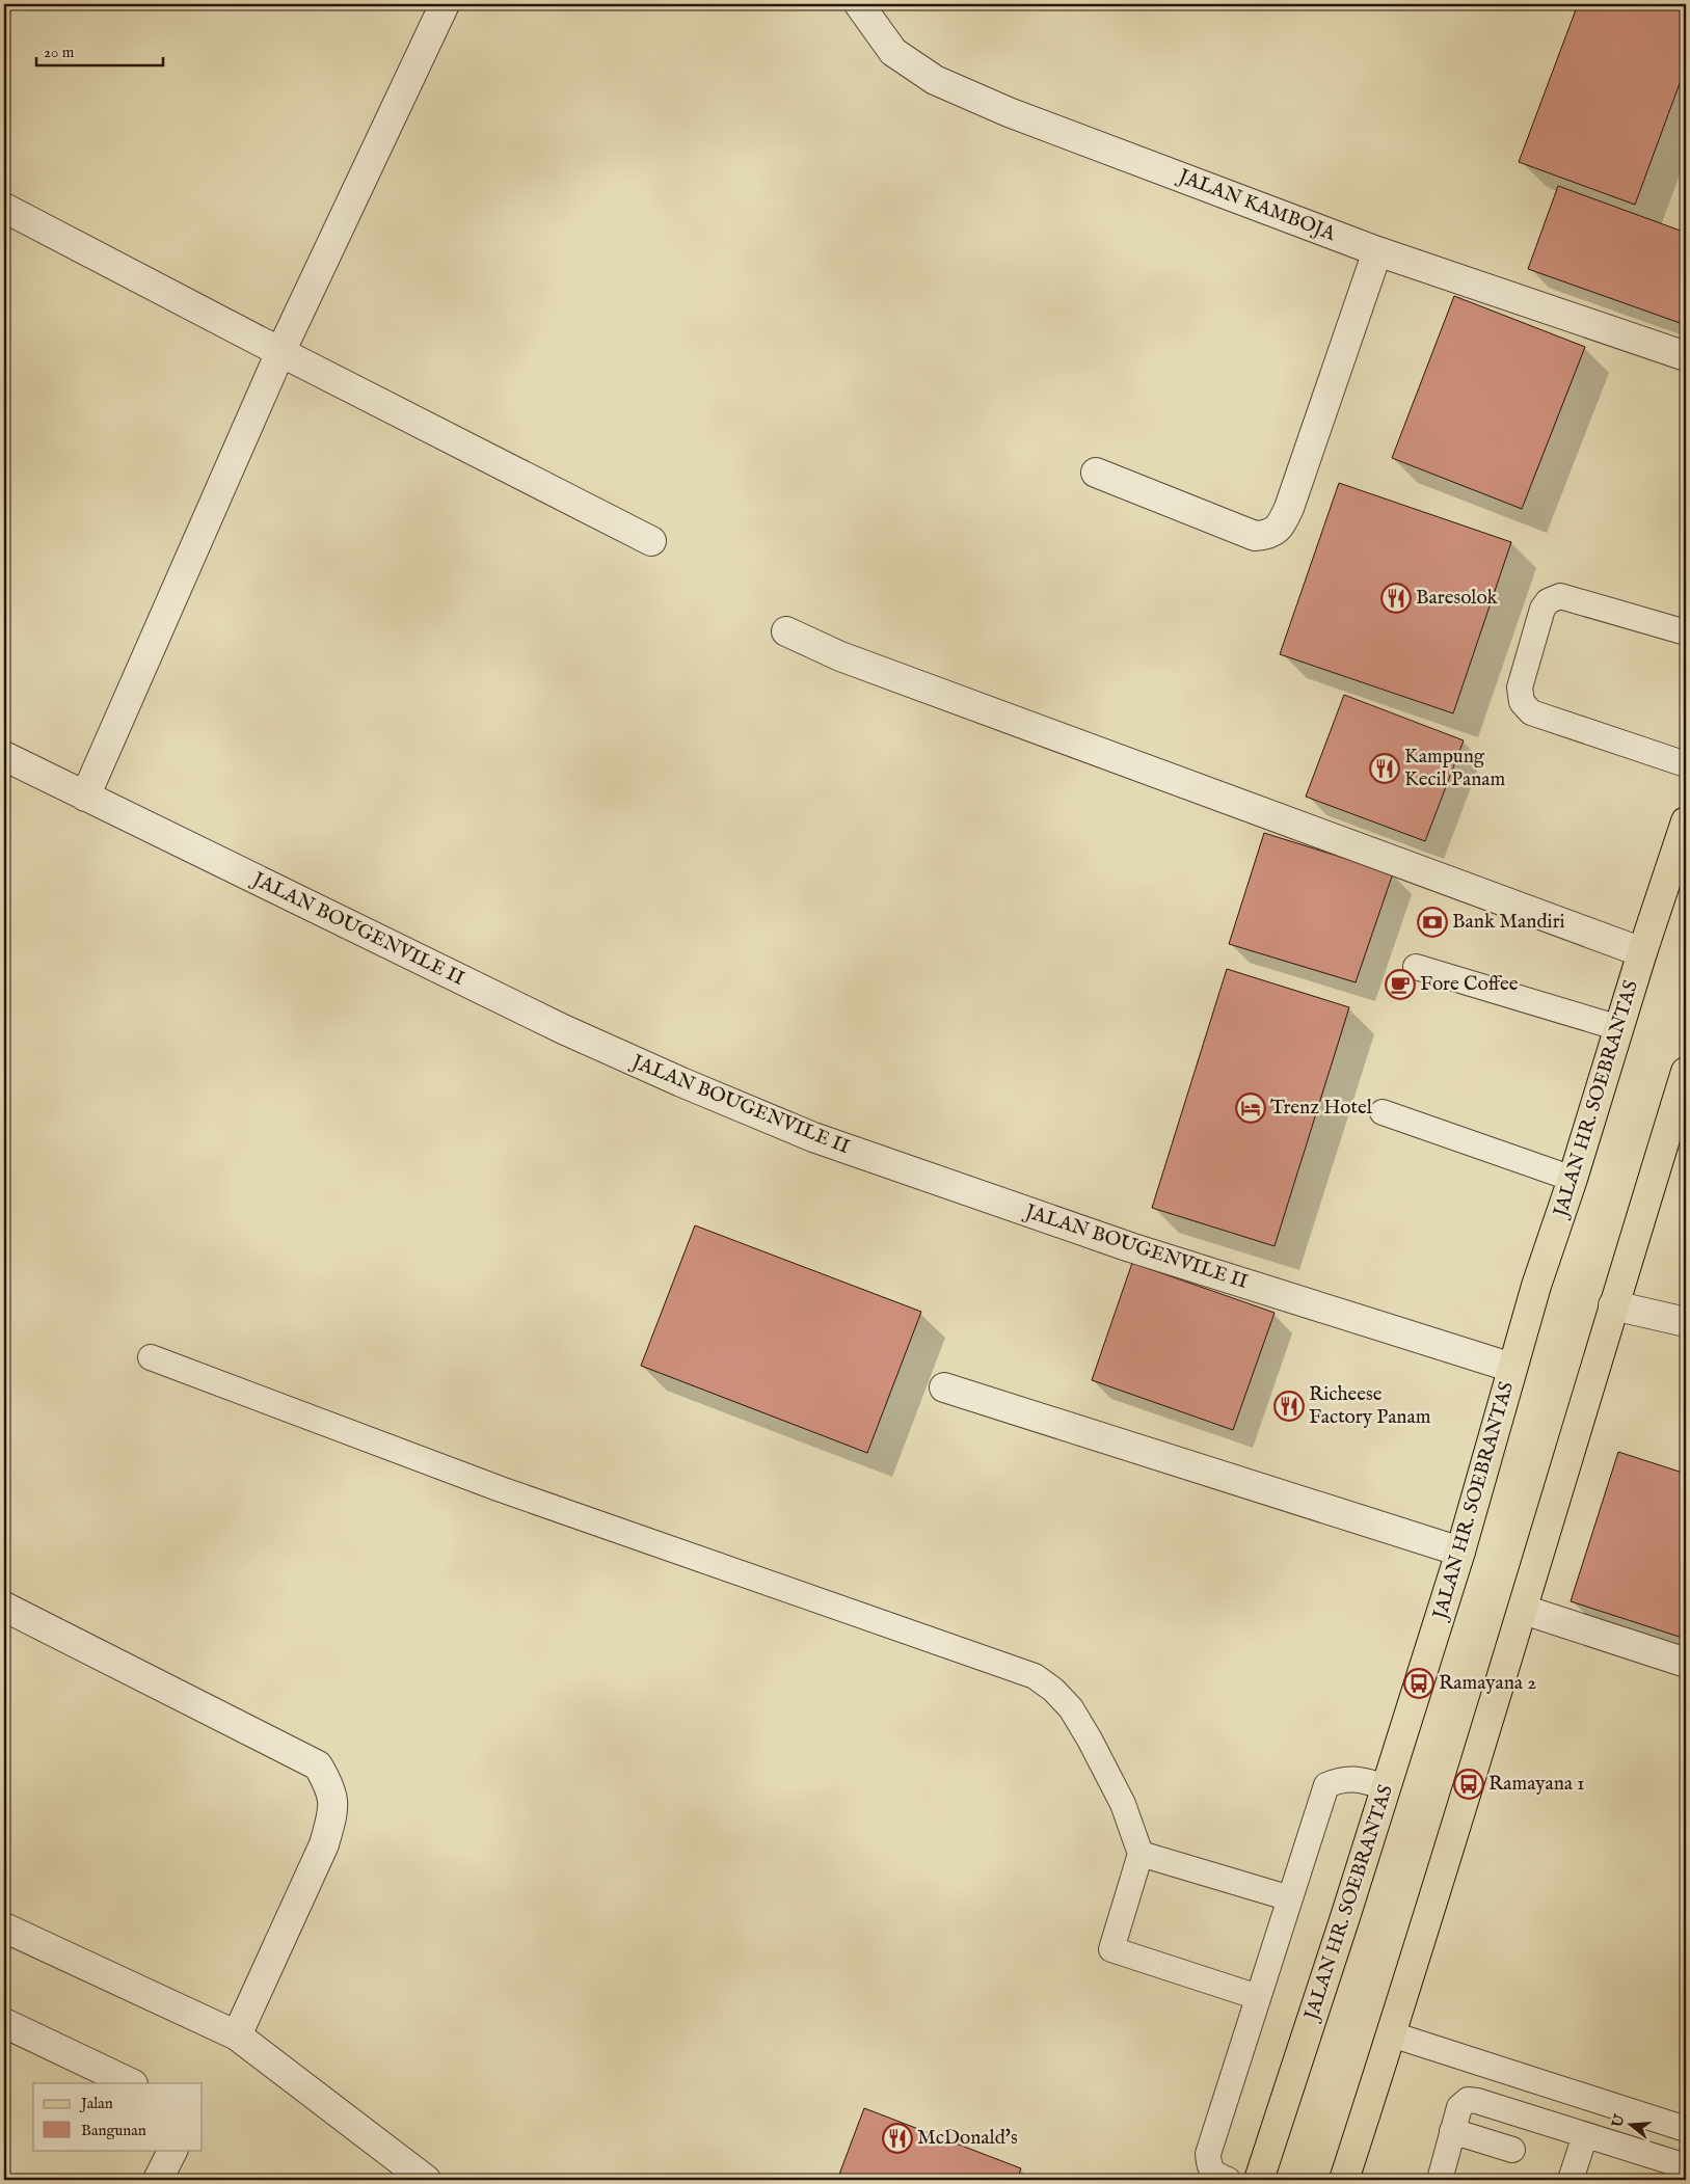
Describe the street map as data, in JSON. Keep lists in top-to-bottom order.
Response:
{
  "streets": {
    "main road": ["JALAN HR. SOEBRANTAS"],
    "street": ["JALAN KAMBOJA", "JALAN BOUGENVILE II"]
  },
  "crossings": [
    ["JALAN BOUGENVILE II", "JALAN HR. SOEBRANTAS"]
  ],
  "places": {
    "restaurant": [
      "Baresolok",
      "Kampung Kecil Panam",
      "Richeese Factory Panam",
      "McDonald's"
    ],
    "bank": ["Bank Mandiri"],
    "cafe": ["Fore Coffee"],
    "hotel": ["Trenz Hotel"],
    "bus stop": ["Ramayana 2", "Ramayana 1"]
  },
  "legend": ["Jalan", "Bangunan"],
  "scale_bar": "20 m",
  "north": "left"
}
